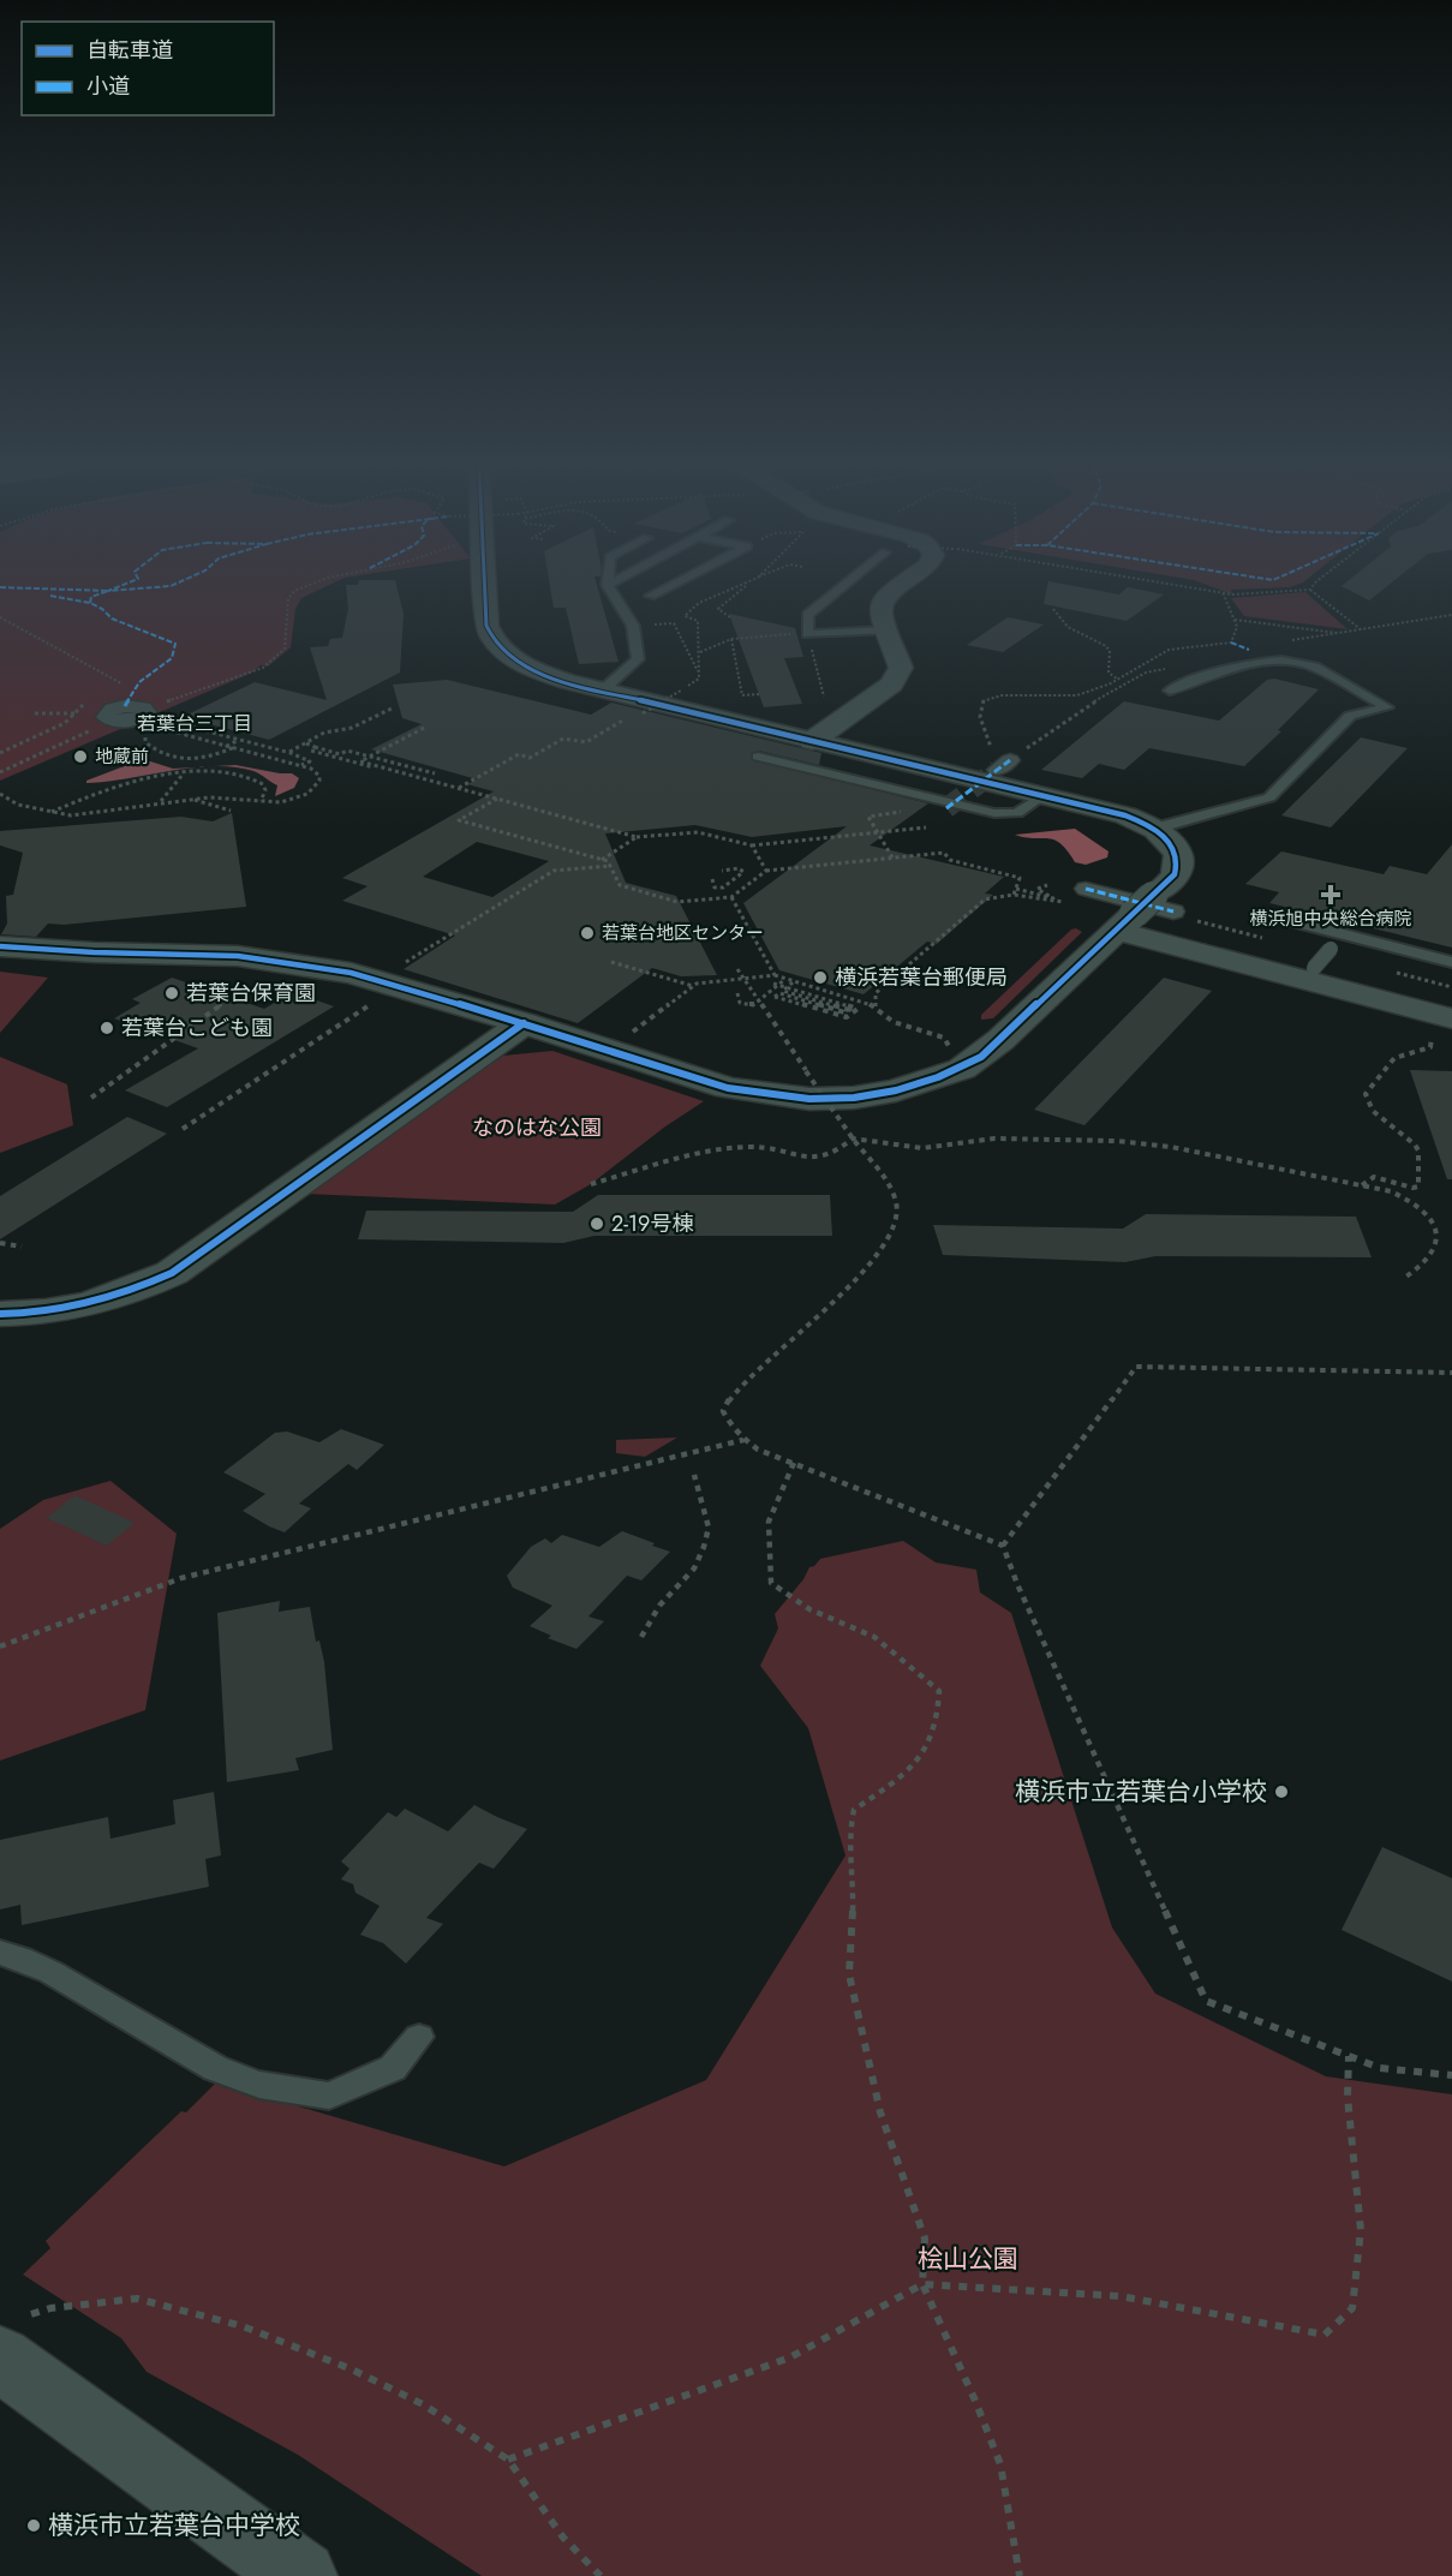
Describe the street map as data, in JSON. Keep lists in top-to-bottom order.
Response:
{
  "districts": ["若葉台三丁目"],
  "parks": ["なのはな公園", "桧山公園"],
  "places": {
    "other": [
      "地蔵前",
      "若葉台地区センター",
      "横浜若葉台郵便局",
      "若葉台保育園",
      "若葉台こども園",
      "2-19号棟",
      "横浜市立若葉台小学校",
      "横浜市立若葉台中学校"
    ],
    "health": ["横浜旭中央総合病院"]
  },
  "legend": ["自転車道", "小道"]
}
